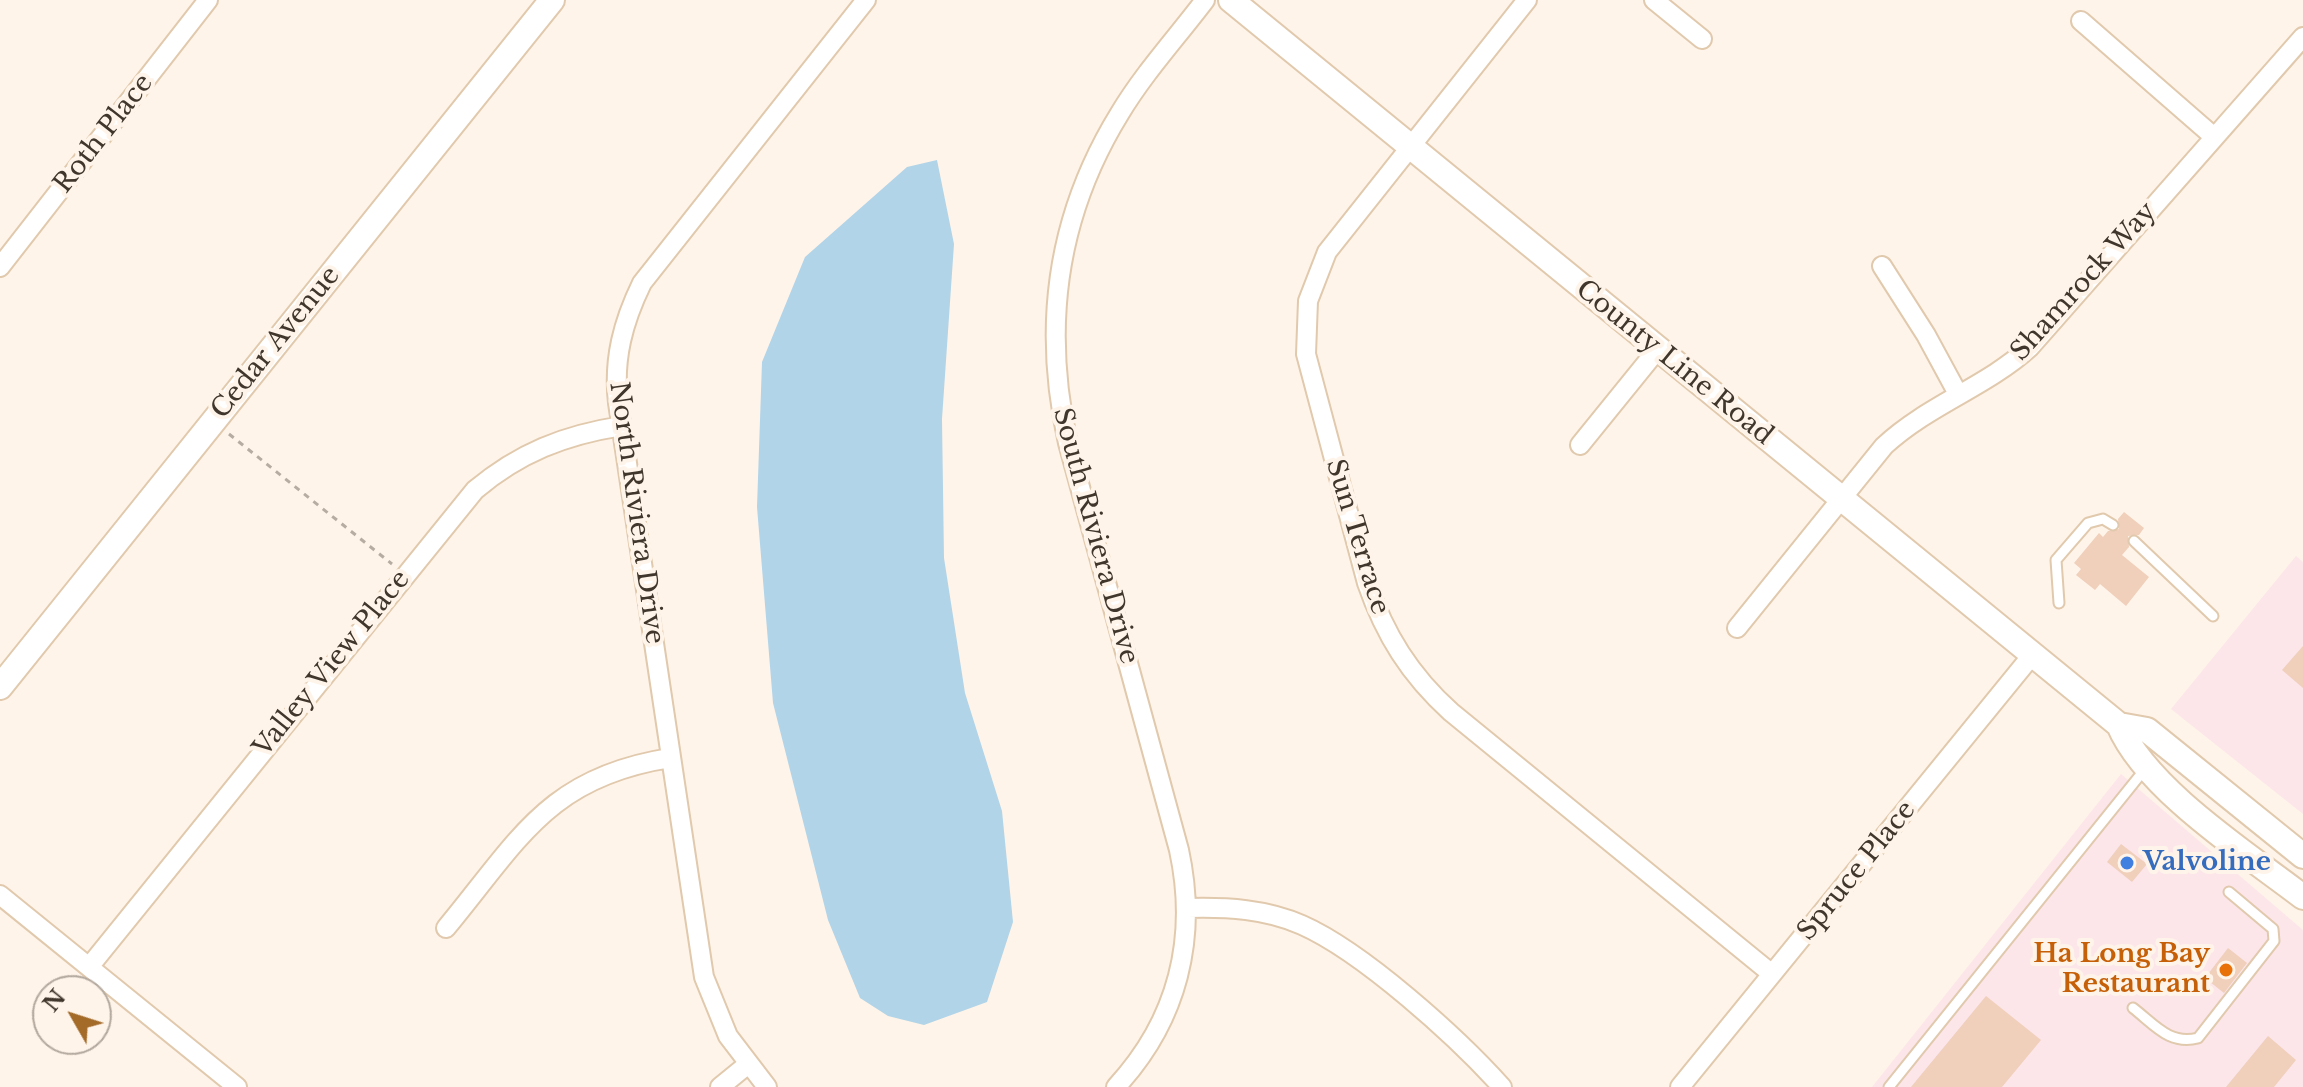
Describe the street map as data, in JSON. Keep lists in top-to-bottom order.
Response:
{
  "streets": {
    "street": [
      "Roth Place",
      "Shamrock Way",
      "Cedar Avenue",
      "County Line Road",
      "North Riviera Drive",
      "South Riviera Drive",
      "Sun Terrace",
      "Valley View Place",
      "Spruce Place"
    ]
  },
  "crossings": [
    ["Shamrock Way", "County Line Road"],
    ["County Line Road", "Sun Terrace"],
    ["County Line Road", "Spruce Place"],
    ["North Riviera Drive", "Valley View Place"],
    ["Sun Terrace", "Spruce Place"]
  ],
  "places": ["Valvoline", "Ha Long Bay Restaurant"],
  "north": "top left"
}
